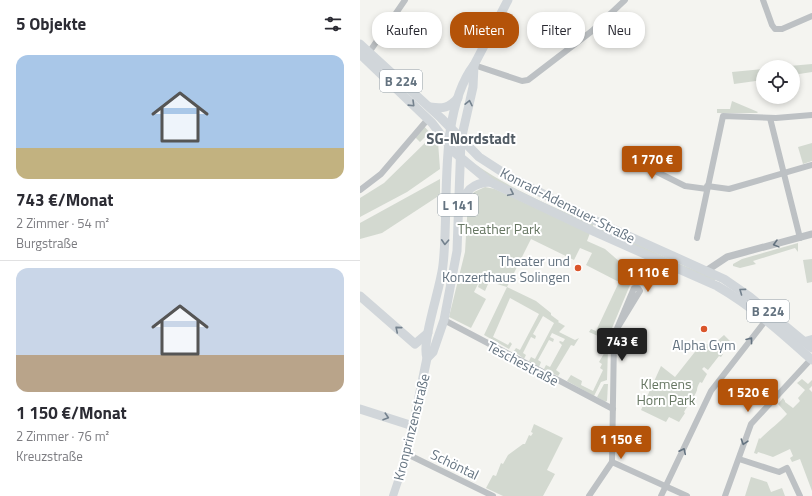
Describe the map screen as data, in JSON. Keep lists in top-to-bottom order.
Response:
{
  "streets": {
    "main road": [
      "B 224",
      "L 141",
      "Konrad-Adenauer-Straße",
      "Teschestraße",
      "Kronprinzenstraße"
    ],
    "street": ["Schöntal"]
  },
  "crossings": [
    ["B 224", "L 141"],
    ["B 224", "Konrad-Adenauer-Straße"],
    ["B 224", "Kronprinzenstraße"],
    ["L 141", "Konrad-Adenauer-Straße"],
    ["L 141", "Kronprinzenstraße"],
    ["Konrad-Adenauer-Straße", "Kronprinzenstraße"],
    ["Teschestraße", "Kronprinzenstraße"],
    ["Kronprinzenstraße", "Schöntal"]
  ],
  "districts": ["SG-Nordstadt"],
  "parks": ["Theather Park", "Klemens Horn Park"],
  "places": ["Theater und Konzerthaus Solingen", "Alpha Gym"],
  "page": {
    "heading": "5 Objekte",
    "chip": [
      "Kaufen",
      "Mieten",
      "Filter",
      "Neu"
    ],
    "list": [
      {
        "name": "743 €/Monat",
        "note": "2 Zimmer · 54 m² · Burgstraße"
      },
      {
        "name": "1 150 €/Monat",
        "note": "2 Zimmer · 76 m² · Kreuzstraße"
      }
    ],
    "price": [
      "1 770 €",
      "1 110 €",
      "743 €",
      "1 520 €",
      "1 150 €"
    ]
  }
}
